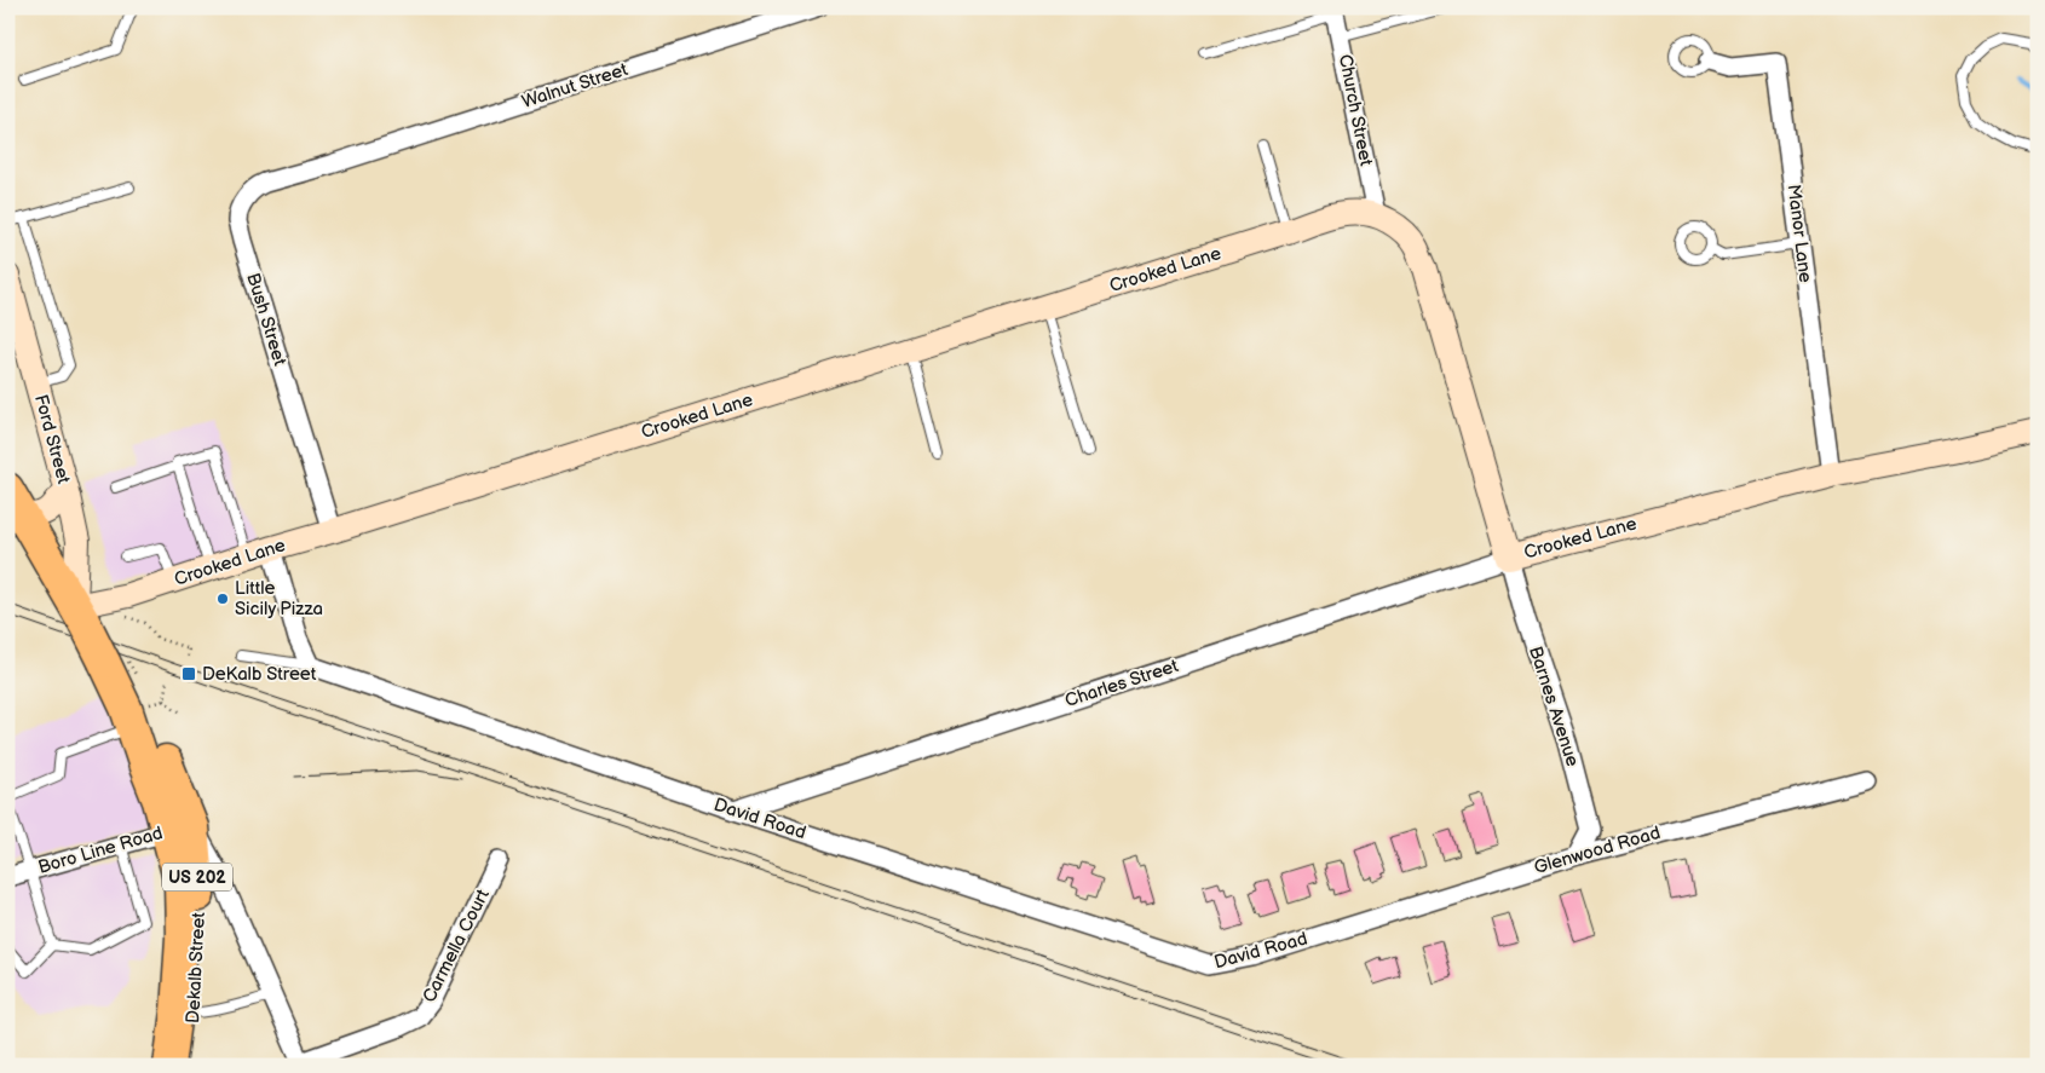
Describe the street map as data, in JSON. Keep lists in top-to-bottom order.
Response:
{
  "streets": {
    "highway": ["US 202", "Dekalb Street"],
    "street": [
      "Walnut Street",
      "Church Street",
      "Manor Lane",
      "Crooked Lane",
      "Bush Street",
      "Ford Street",
      "Charles Street",
      "Barnes Avenue",
      "David Road",
      "Boro Line Road",
      "Glenwood Road",
      "Carmella Court"
    ]
  },
  "crossings": [
    ["Walnut Street", "Bush Street"],
    ["Church Street", "Crooked Lane"],
    ["Manor Lane", "Crooked Lane"],
    ["Crooked Lane", "Bush Street"],
    ["Crooked Lane", "Ford Street"],
    ["Crooked Lane", "Charles Street"],
    ["Crooked Lane", "Barnes Avenue"],
    ["Crooked Lane", "Dekalb Street"],
    ["Ford Street", "Dekalb Street"],
    ["Charles Street", "Barnes Avenue"],
    ["Charles Street", "David Road"],
    ["Barnes Avenue", "Glenwood Road"],
    ["David Road", "Glenwood Road"],
    ["Boro Line Road", "Dekalb Street"]
  ],
  "places": {
    "other": ["Little Sicily Pizza"],
    "transit": ["DeKalb Street"]
  }
}
